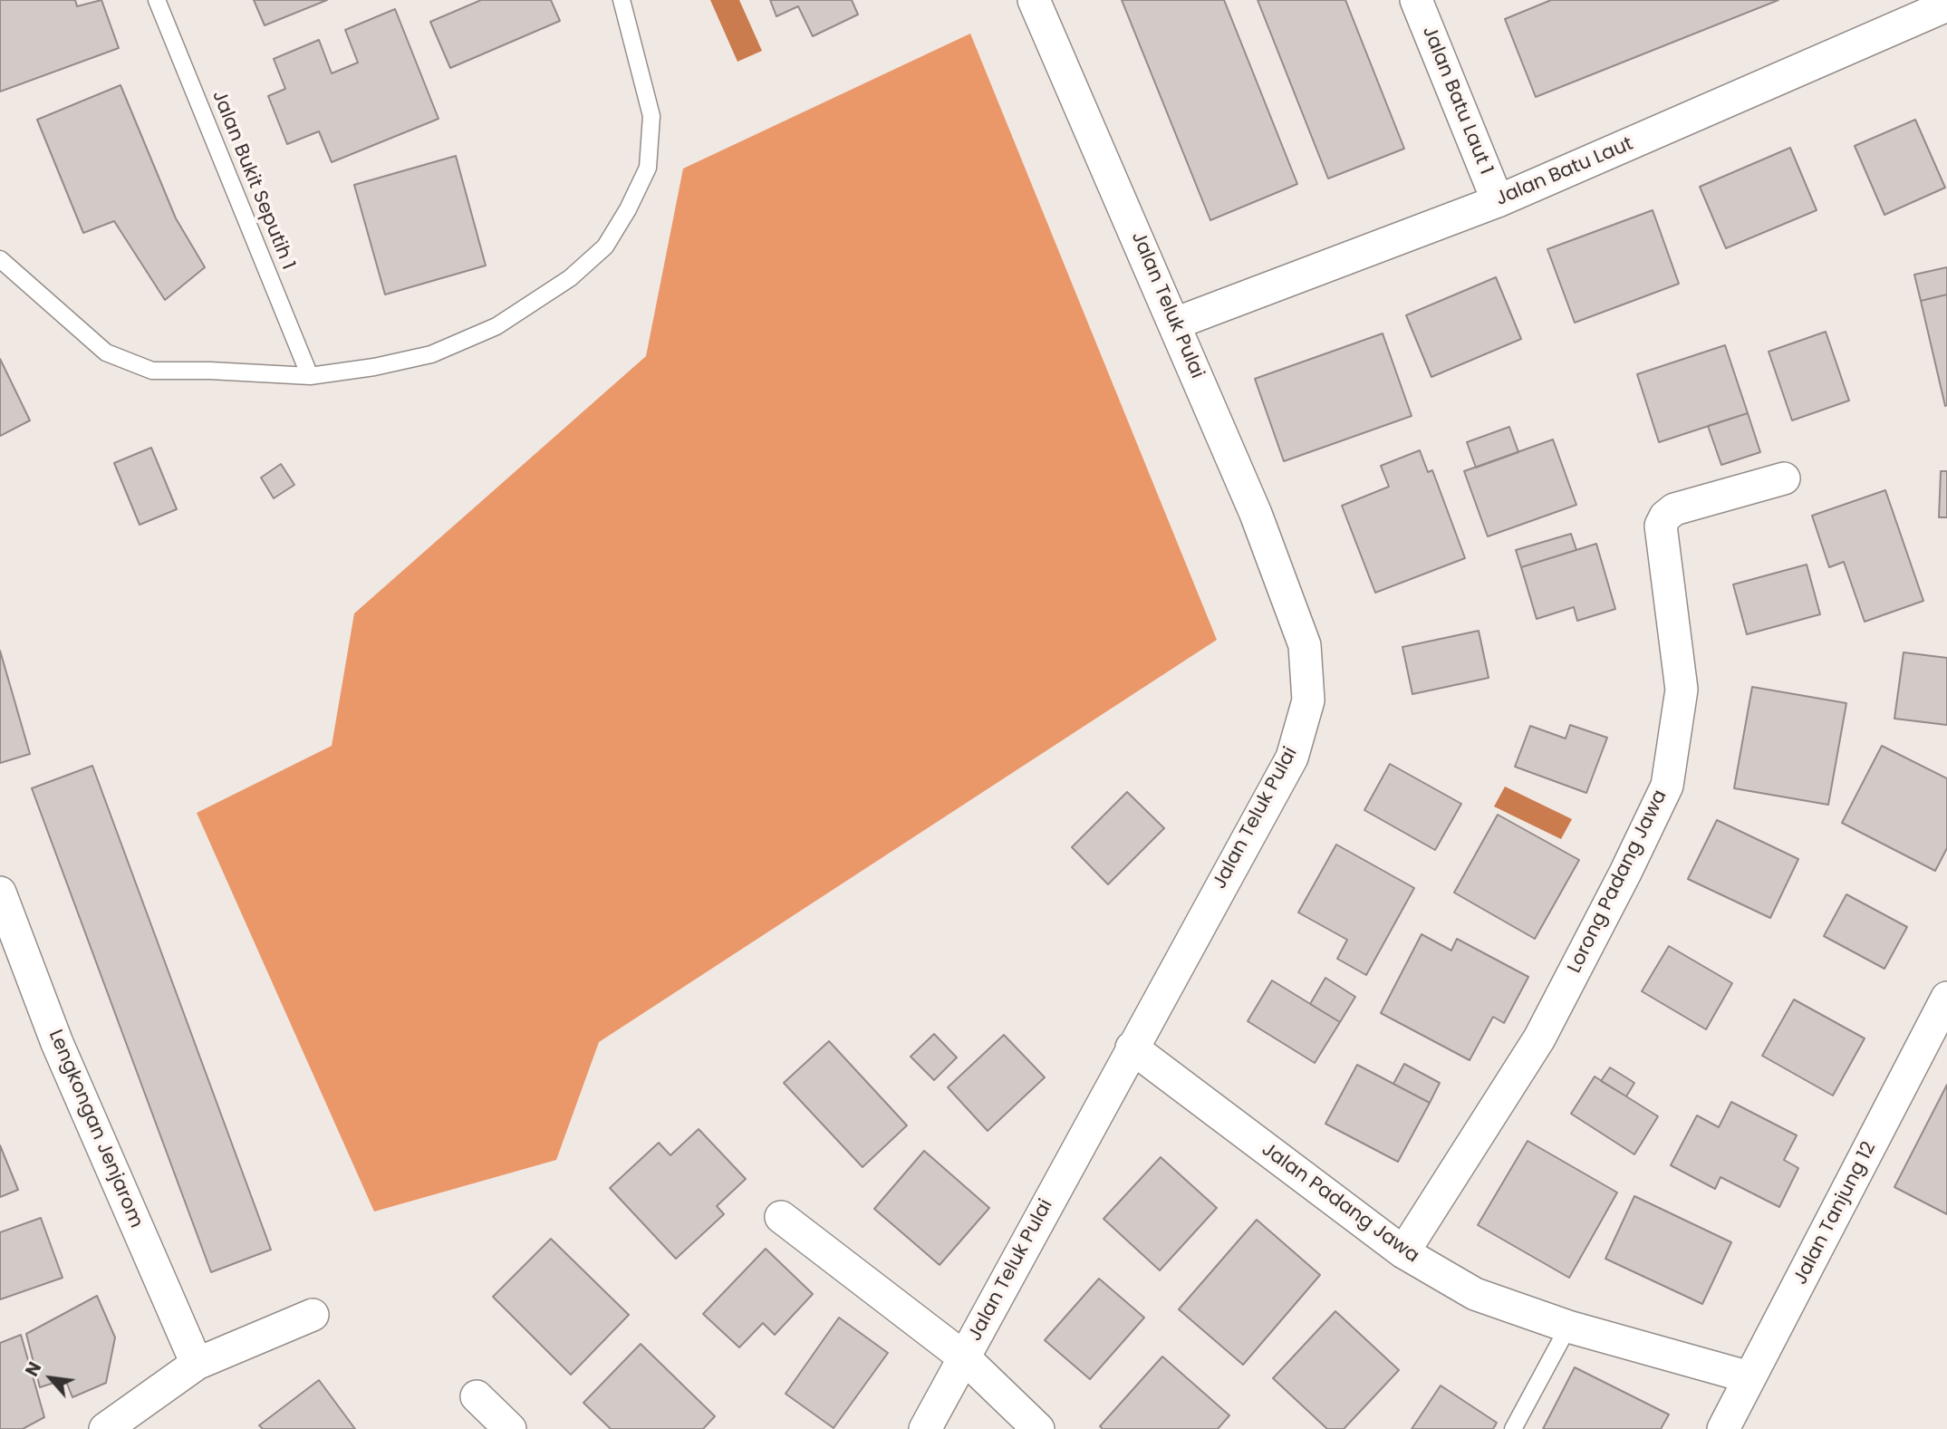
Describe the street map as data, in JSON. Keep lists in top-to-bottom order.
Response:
{
  "streets": {
    "street": [
      "Jalan Batu Laut 1",
      "Jalan Batu Laut",
      "Jalan Teluk Pulai",
      "Lorong Padang Jawa",
      "Lengkongan Jenjarom",
      "Jalan Padang Jawa",
      "Jalan Tanjung 12"
    ],
    "lane": ["Jalan Bukit Seputih 1"]
  },
  "crossings": [
    ["Jalan Batu Laut 1", "Jalan Batu Laut"],
    ["Jalan Batu Laut", "Jalan Teluk Pulai"],
    ["Jalan Teluk Pulai", "Jalan Padang Jawa"],
    ["Lorong Padang Jawa", "Jalan Padang Jawa"],
    ["Jalan Padang Jawa", "Jalan Tanjung 12"]
  ],
  "north": "top left"
}
